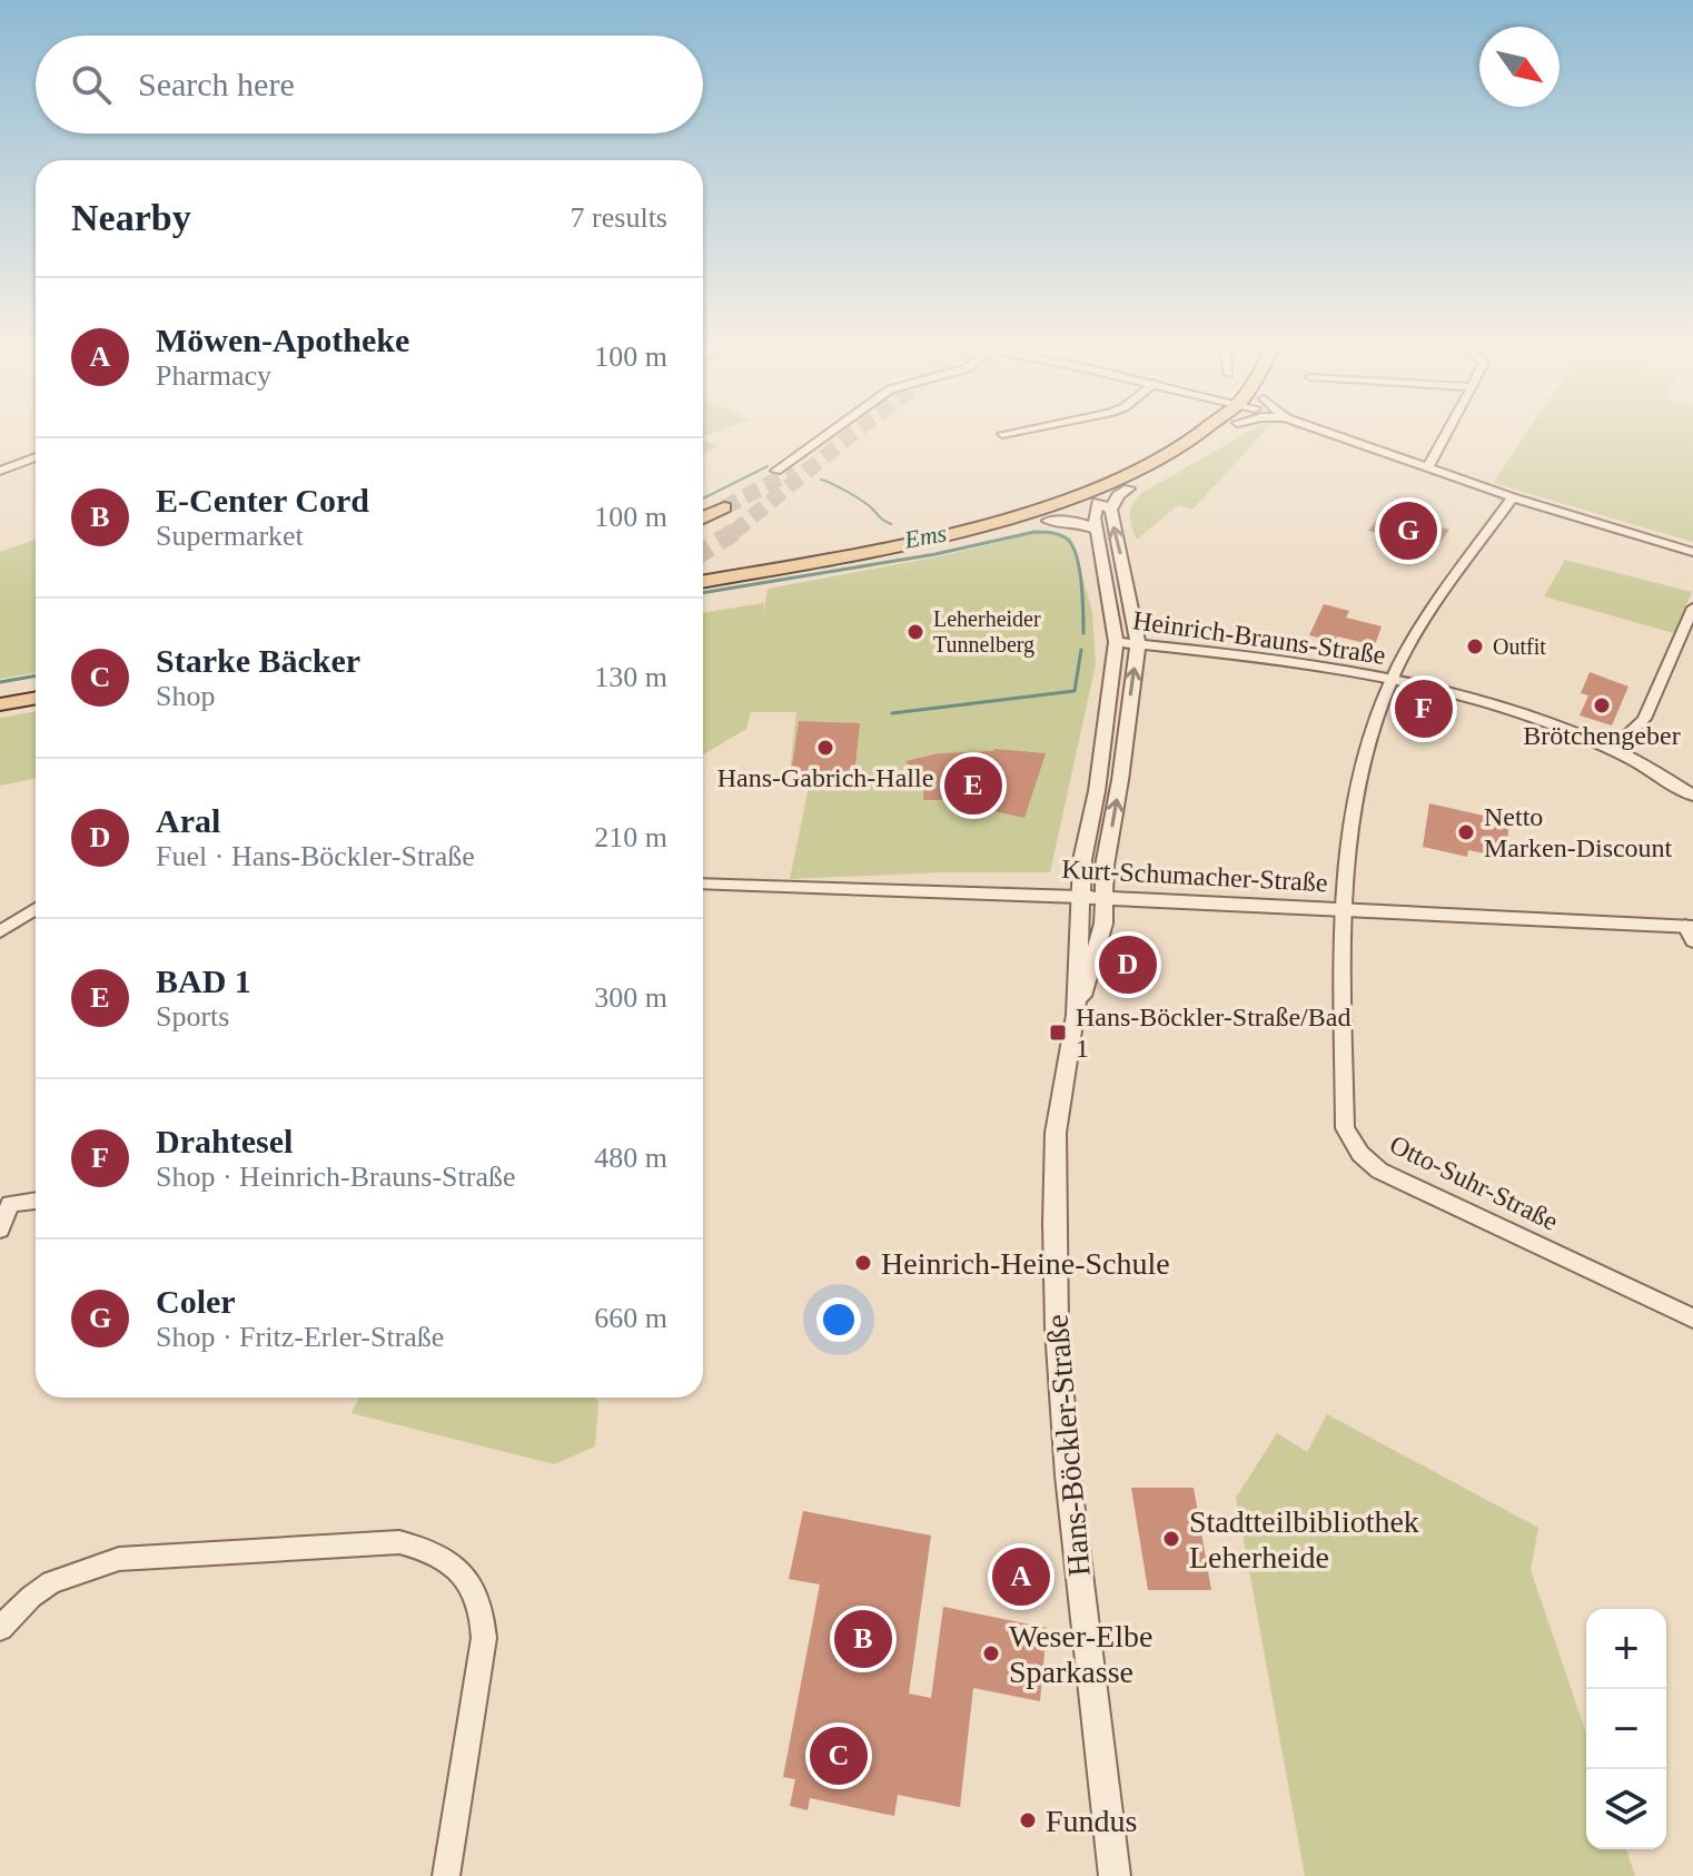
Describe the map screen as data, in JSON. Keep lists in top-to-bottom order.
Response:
{
  "streets": {
    "street": [
      "Heinrich-Brauns-Straße",
      "Kurt-Schumacher-Straße",
      "Otto-Suhr-Straße",
      "Hans-Böckler-Straße"
    ]
  },
  "crossings": [
    ["Heinrich-Brauns-Straße", "Otto-Suhr-Straße"],
    ["Heinrich-Brauns-Straße", "Hans-Böckler-Straße"],
    ["Kurt-Schumacher-Straße", "Otto-Suhr-Straße"],
    ["Kurt-Schumacher-Straße", "Hans-Böckler-Straße"]
  ],
  "water": ["Ems"],
  "places": {
    "other": [
      "Leherheider Tunnelberg",
      "Outfit",
      "Brötchengeber",
      "Hans-Gabrich-Halle",
      "Netto Marken-Discount",
      "Heinrich-Heine-Schule",
      "Stadtteilbibliothek Leherheide",
      "Weser-Elbe Sparkasse",
      "Fundus"
    ],
    "transit": ["Hans-Böckler-Straße/Bad 1"]
  },
  "north": "bottom right",
  "page": {
    "search": "Search here",
    "heading": ["Nearby", "7 results"],
    "list": [
      {
        "mark": "A",
        "name": "Möwen-Apotheke",
        "note": "Pharmacy",
        "value": "100 m"
      },
      {
        "mark": "B",
        "name": "E-Center Cord",
        "note": "Supermarket",
        "value": "100 m"
      },
      {
        "mark": "C",
        "name": "Starke Bäcker",
        "note": "Shop",
        "value": "130 m"
      },
      {
        "mark": "D",
        "name": "Aral",
        "note": "Fuel · Hans-Böckler-Straße",
        "value": "210 m"
      },
      {
        "mark": "E",
        "name": "BAD 1",
        "note": "Sports",
        "value": "300 m"
      },
      {
        "mark": "F",
        "name": "Drahtesel",
        "note": "Shop · Heinrich-Brauns-Straße",
        "value": "480 m"
      },
      {
        "mark": "G",
        "name": "Coler",
        "note": "Shop · Fritz-Erler-Straße",
        "value": "660 m"
      }
    ],
    "pins": [
      "G",
      "F",
      "E",
      "D",
      "A",
      "B",
      "C"
    ],
    "map_buttons": ["+", "−"]
  }
}
